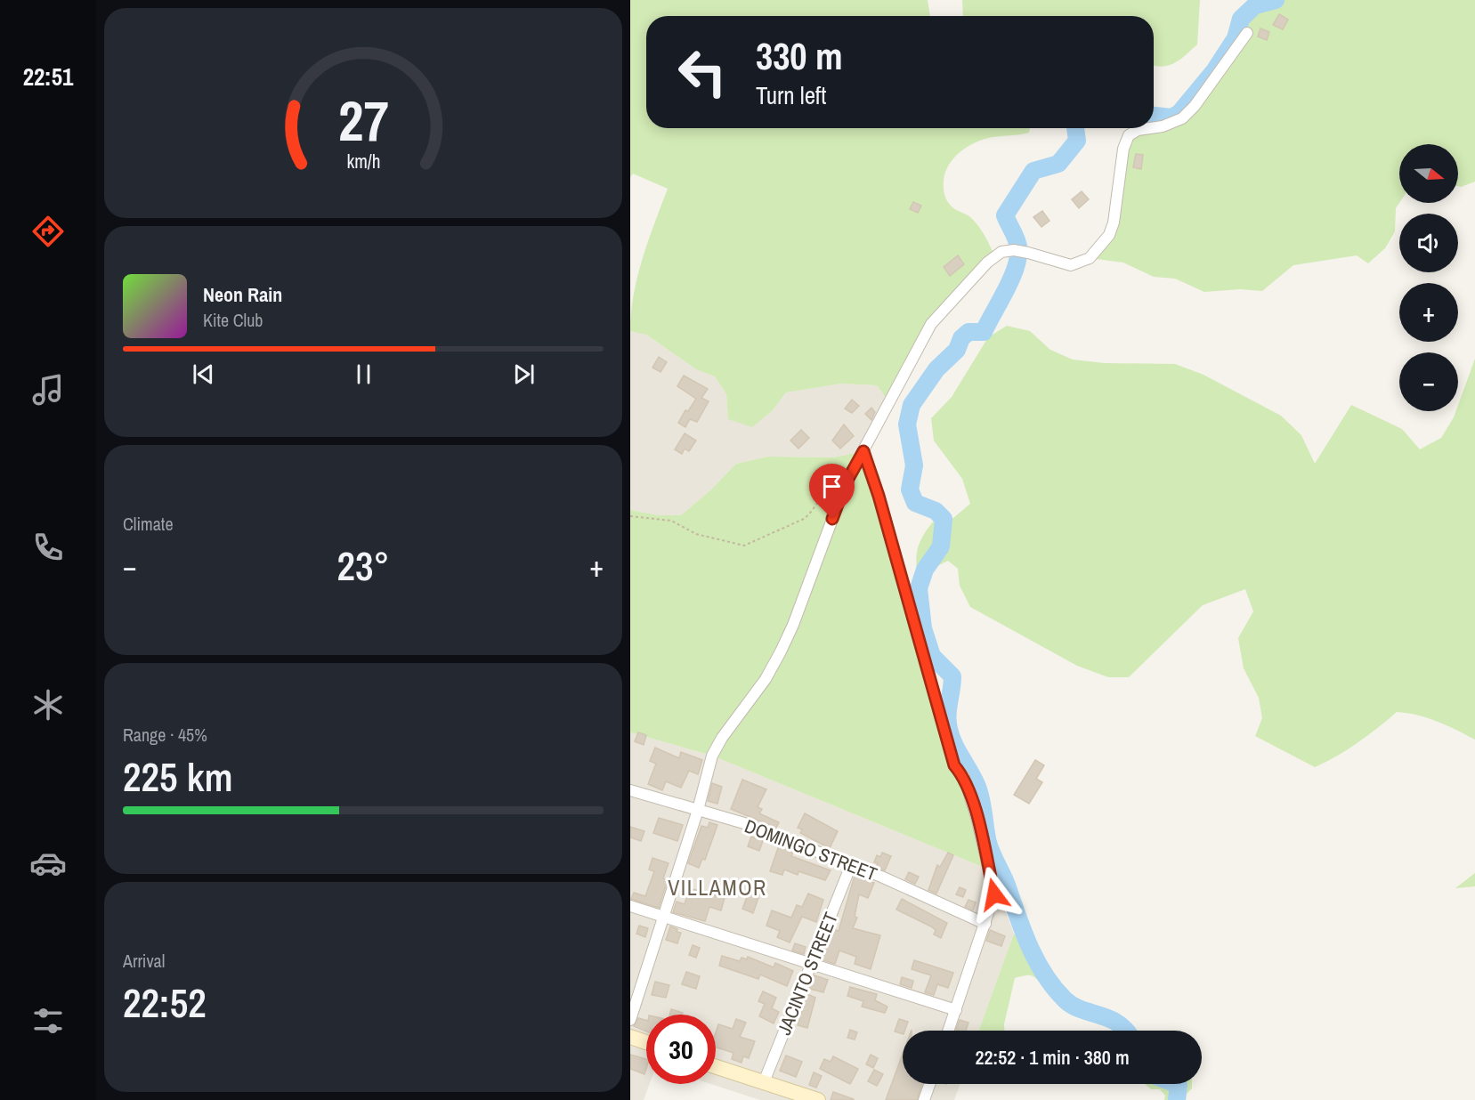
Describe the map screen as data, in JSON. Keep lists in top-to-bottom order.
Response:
{
  "streets": {
    "street": ["DOMINGO STREET", "JACINTO STREET"]
  },
  "crossings": [
    ["DOMINGO STREET", "JACINTO STREET"]
  ],
  "districts": ["VILLAMOR"],
  "north": "right",
  "page": {
    "tabs": "22:51",
    "turn": ["330 m", "Turn left"],
    "map_buttons": ["+", "−"],
    "song": ["Neon Rain", "Kite Club"],
    "tile": [
      "Climate",
      ["Range · 45%", "225 km"],
      ["Arrival", "22:52"]
    ],
    "heat": ["−", "23°", "+"],
    "limit": "30",
    "trip": "22:52 · 1 min · 380 m",
    "gauge": ["27", "km/h"]
  }
}
